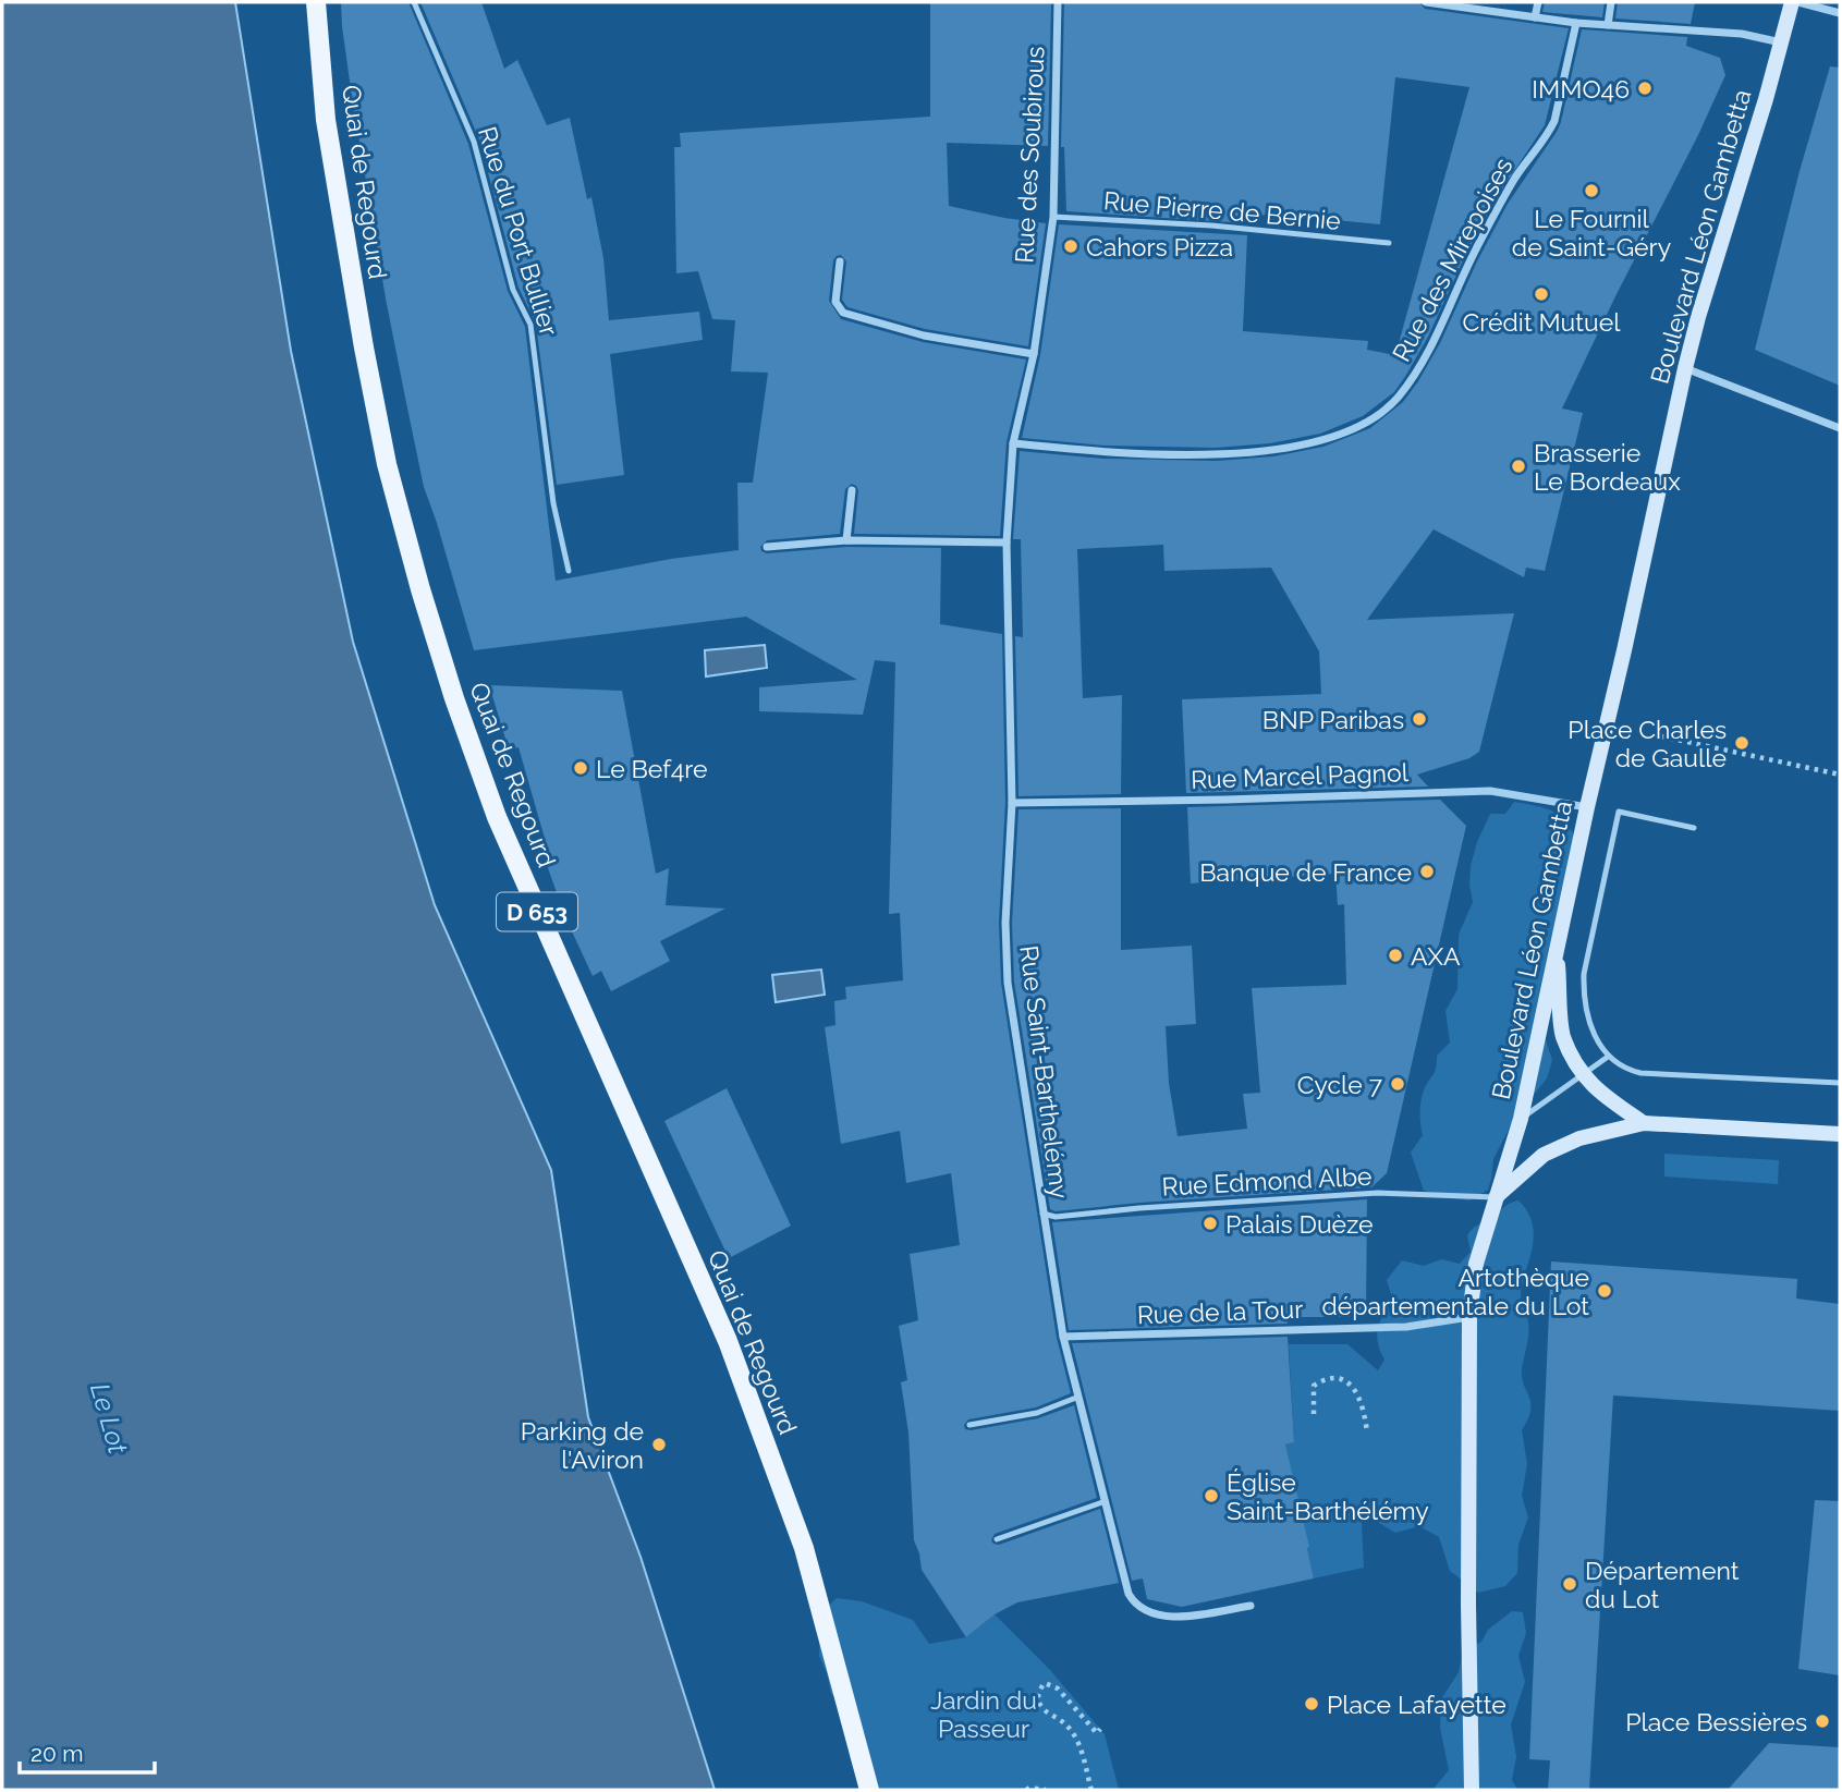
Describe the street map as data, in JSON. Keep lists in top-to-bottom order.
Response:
{
  "streets": {
    "main road": ["Quai de Regourd", "Boulevard Léon Gambetta", "D 653"],
    "street": [
      "Rue des Soubirous",
      "Rue des Mirepoises",
      "Rue Marcel Pagnol",
      "Rue Saint-Barthelémy",
      "Rue de la Tour"
    ],
    "lane": ["Rue Pierre de Bernie", "Rue du Port Bullier", "Rue Edmond Albe"]
  },
  "crossings": [
    ["Rue des Soubirous", "Rue Pierre de Bernie"],
    ["Rue des Soubirous", "Rue des Mirepoises"],
    ["Rue des Soubirous", "Rue Saint-Barthelémy"],
    ["Boulevard Léon Gambetta", "Rue Marcel Pagnol"],
    ["Boulevard Léon Gambetta", "Rue Edmond Albe"],
    ["Boulevard Léon Gambetta", "Rue de la Tour"],
    ["Rue des Mirepoises", "Rue Saint-Barthelémy"],
    ["Rue Marcel Pagnol", "Rue Saint-Barthelémy"],
    ["Rue Saint-Barthelémy", "Rue Edmond Albe"],
    ["Rue Saint-Barthelémy", "Rue de la Tour"]
  ],
  "water": ["Le Lot"],
  "parks": ["Jardin du Passeur"],
  "places": [
    "IMMO46",
    "Le Fournil de Saint-Géry",
    "Cahors Pizza",
    "Crédit Mutuel",
    "Brasserie Le Bordeaux",
    "BNP Paribas",
    "Place Charles de Gaulle",
    "Le Bef4re",
    "Banque de France",
    "AXA",
    "Cycle 7",
    "Palais Duèze",
    "Artothèque départementale du Lot",
    "Parking de l'Aviron",
    "Église Saint-Barthélémy",
    "Département du Lot",
    "Place Lafayette",
    "Place Bessières"
  ],
  "scale_bar": "20 m"
}
